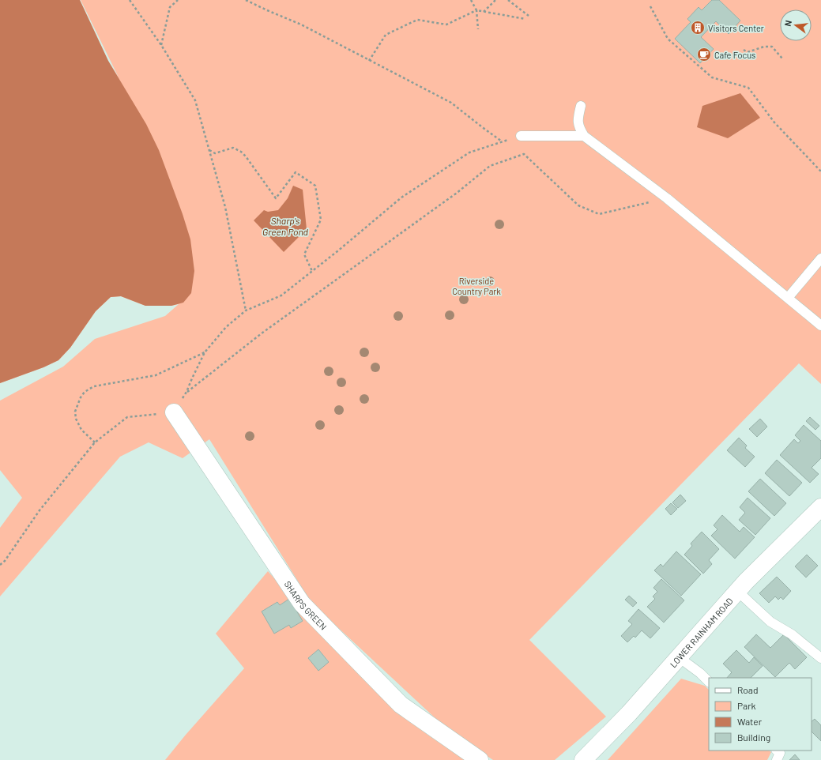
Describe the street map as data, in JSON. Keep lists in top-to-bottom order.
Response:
{
  "streets": {
    "street": ["SHARPS GREEN", "LOWER RAINHAM ROAD"]
  },
  "water": ["Sharp's Green Pond"],
  "parks": ["Riverside Country Park"],
  "places": {
    "building": ["Visitors Center"],
    "cafe": ["Cafe Focus"]
  },
  "legend": [
    "Road",
    "Park",
    "Water",
    "Building"
  ],
  "north": "left"
}
